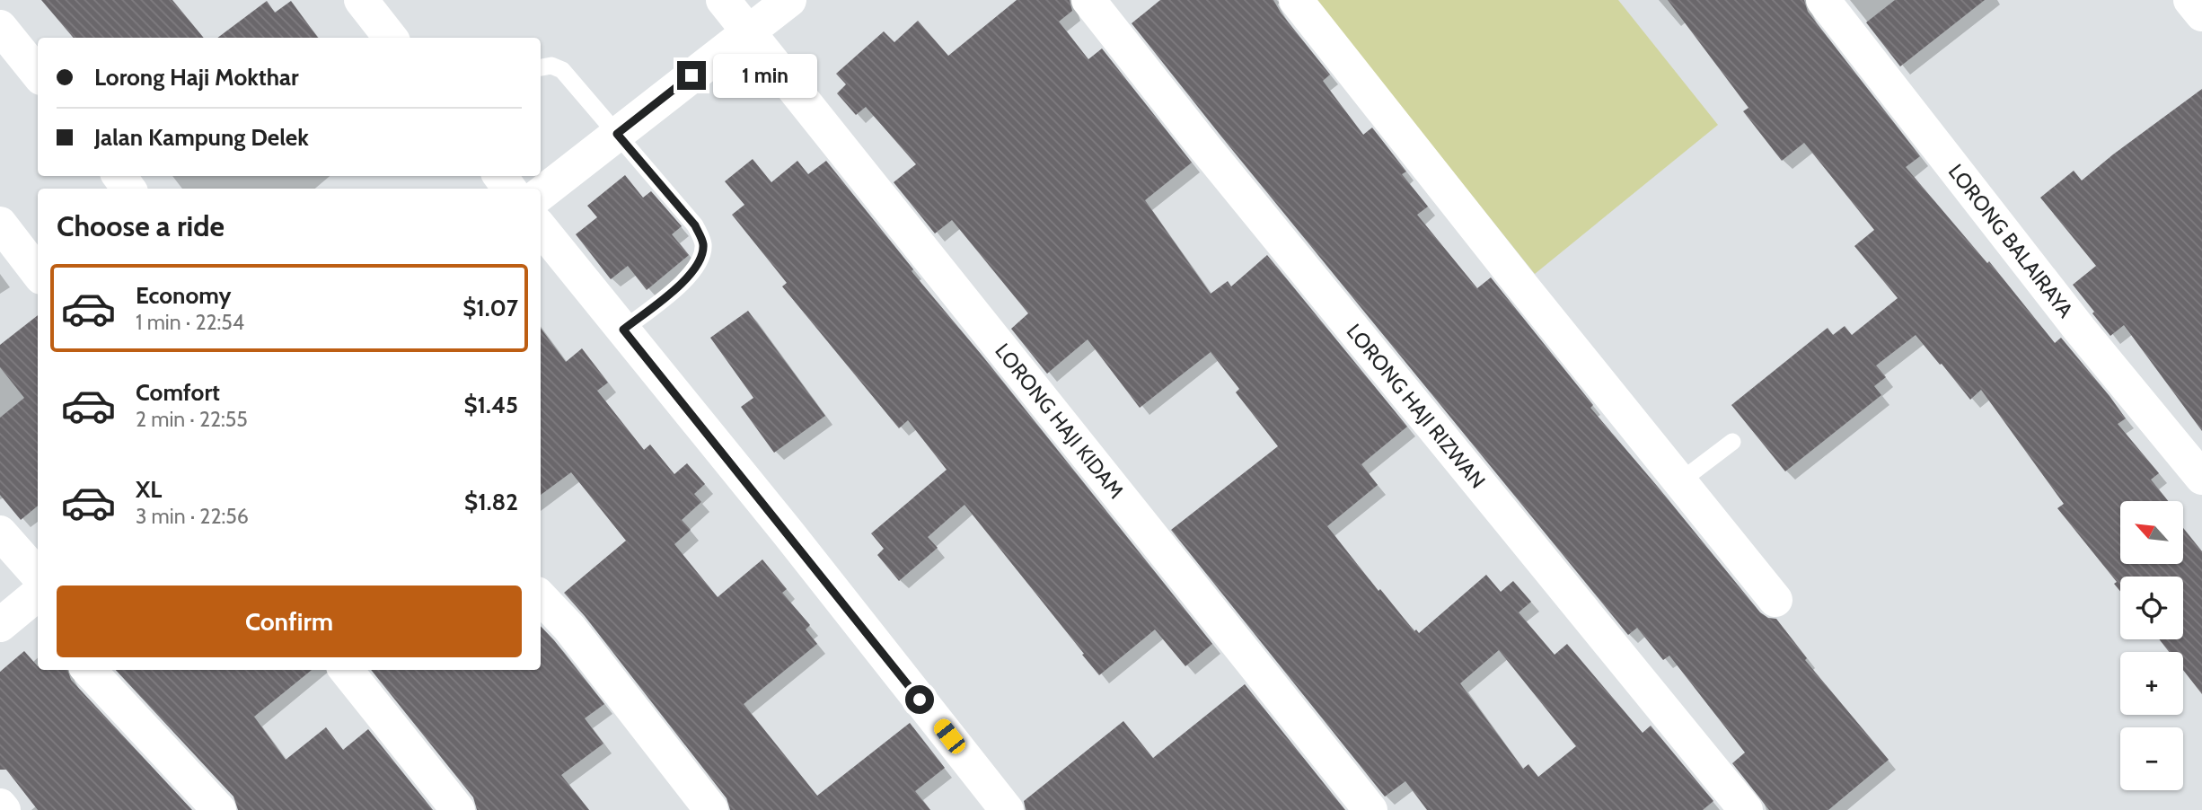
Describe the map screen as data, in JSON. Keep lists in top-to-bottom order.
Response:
{
  "streets": {
    "street": ["LORONG BALAIRAYA", "LORONG HAJI RIZWAN", "LORONG HAJI KIDAM"]
  },
  "north": "top left",
  "page": {
    "banner": ["Lorong Haji Mokthar", "Jalan Kampung Delek"],
    "bubble": "1 min",
    "heading": "Choose a ride",
    "list": [
      {
        "name": "Economy",
        "note": "1 min · 22:54",
        "value": "$1.07"
      },
      {
        "name": "Comfort",
        "note": "2 min · 22:55",
        "value": "$1.45"
      },
      {
        "name": "XL",
        "note": "3 min · 22:56",
        "value": "$1.82"
      }
    ],
    "map_buttons": ["+", "−"],
    "buttons": "Confirm"
  }
}
